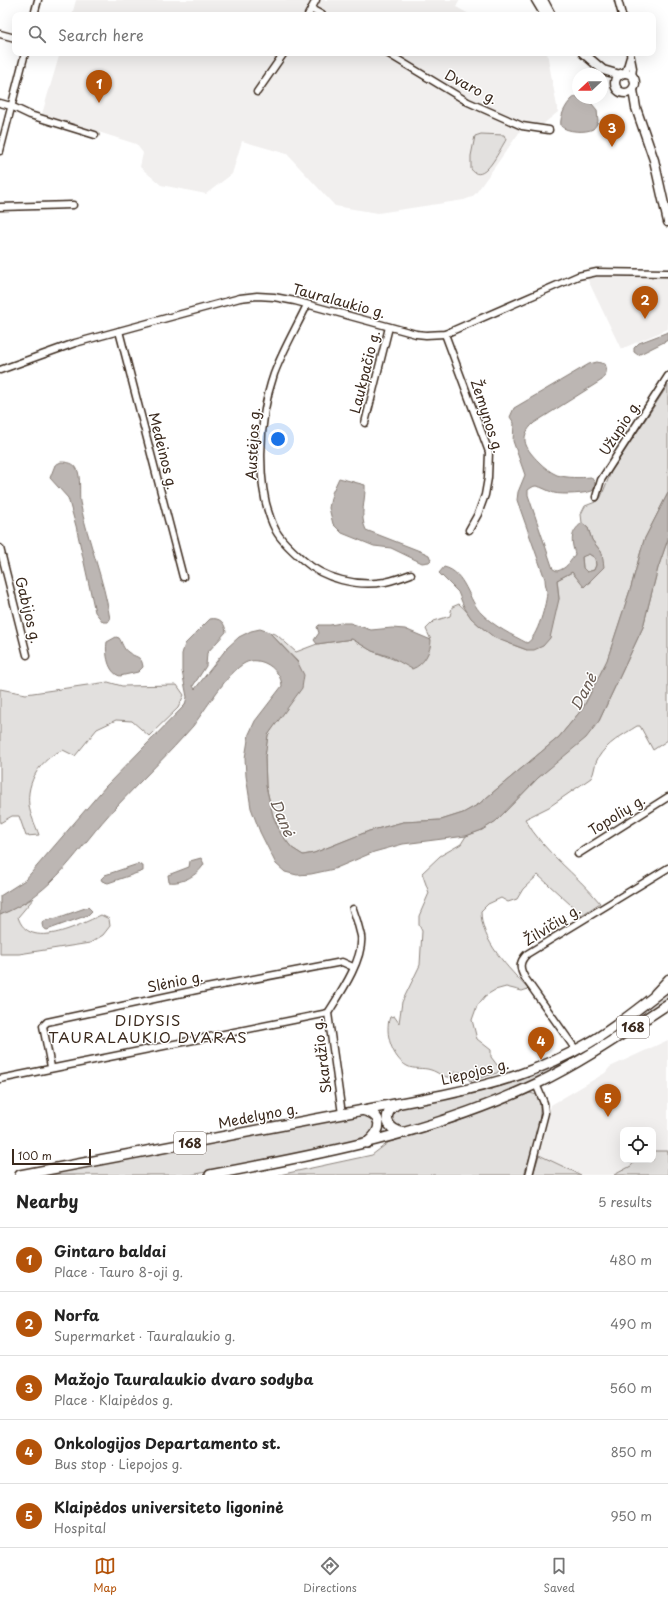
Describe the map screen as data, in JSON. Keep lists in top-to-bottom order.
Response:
{
  "streets": {
    "main road": ["168", "Liepojos g.", "Medelyno g."],
    "street": [
      "Dvaro g.",
      "Tauralaukio g.",
      "Laukpačio g.",
      "Žemynos g.",
      "Užupio g.",
      "Austėjos g.",
      "Medeinos g.",
      "Gabijos g.",
      "Topolių g.",
      "Žilvičių g.",
      "Slėnio g.",
      "Skardžio g."
    ]
  },
  "crossings": [
    ["Tauralaukio g.", "Laukpačio g."],
    ["Tauralaukio g.", "Žemynos g."],
    ["Tauralaukio g.", "Austėjos g."],
    ["Tauralaukio g.", "Medeinos g."],
    ["Žilvičių g.", "Liepojos g."],
    ["Slėnio g.", "Skardžio g."],
    ["Skardžio g.", "Medelyno g."],
    ["Liepojos g.", "Medelyno g."]
  ],
  "districts": ["DIDYSIS TAURALAUKIO DVARAS"],
  "water": ["Danė"],
  "scale_bar": "100 m",
  "north": "left",
  "page": {
    "search": "Search here",
    "pins": [
      "1",
      "3",
      "2",
      "4",
      "5"
    ],
    "scale": "100 m",
    "heading": ["Nearby", "5 results"],
    "list": [
      {
        "mark": "1",
        "name": "Gintaro baldai",
        "note": "Place · Tauro 8-oji g.",
        "value": "480 m"
      },
      {
        "mark": "2",
        "name": "Norfa",
        "note": "Supermarket · Tauralaukio g.",
        "value": "490 m"
      },
      {
        "mark": "3",
        "name": "Mažojo Tauralaukio dvaro sodyba",
        "note": "Place · Klaipėdos g.",
        "value": "560 m"
      },
      {
        "mark": "4",
        "name": "Onkologijos Departamento st.",
        "note": "Bus stop · Liepojos g.",
        "value": "850 m"
      },
      {
        "mark": "5",
        "name": "Klaipėdos universiteto ligoninė",
        "note": "Hospital",
        "value": "950 m"
      }
    ],
    "nav": ["Map", "Directions", "Saved"]
  }
}
